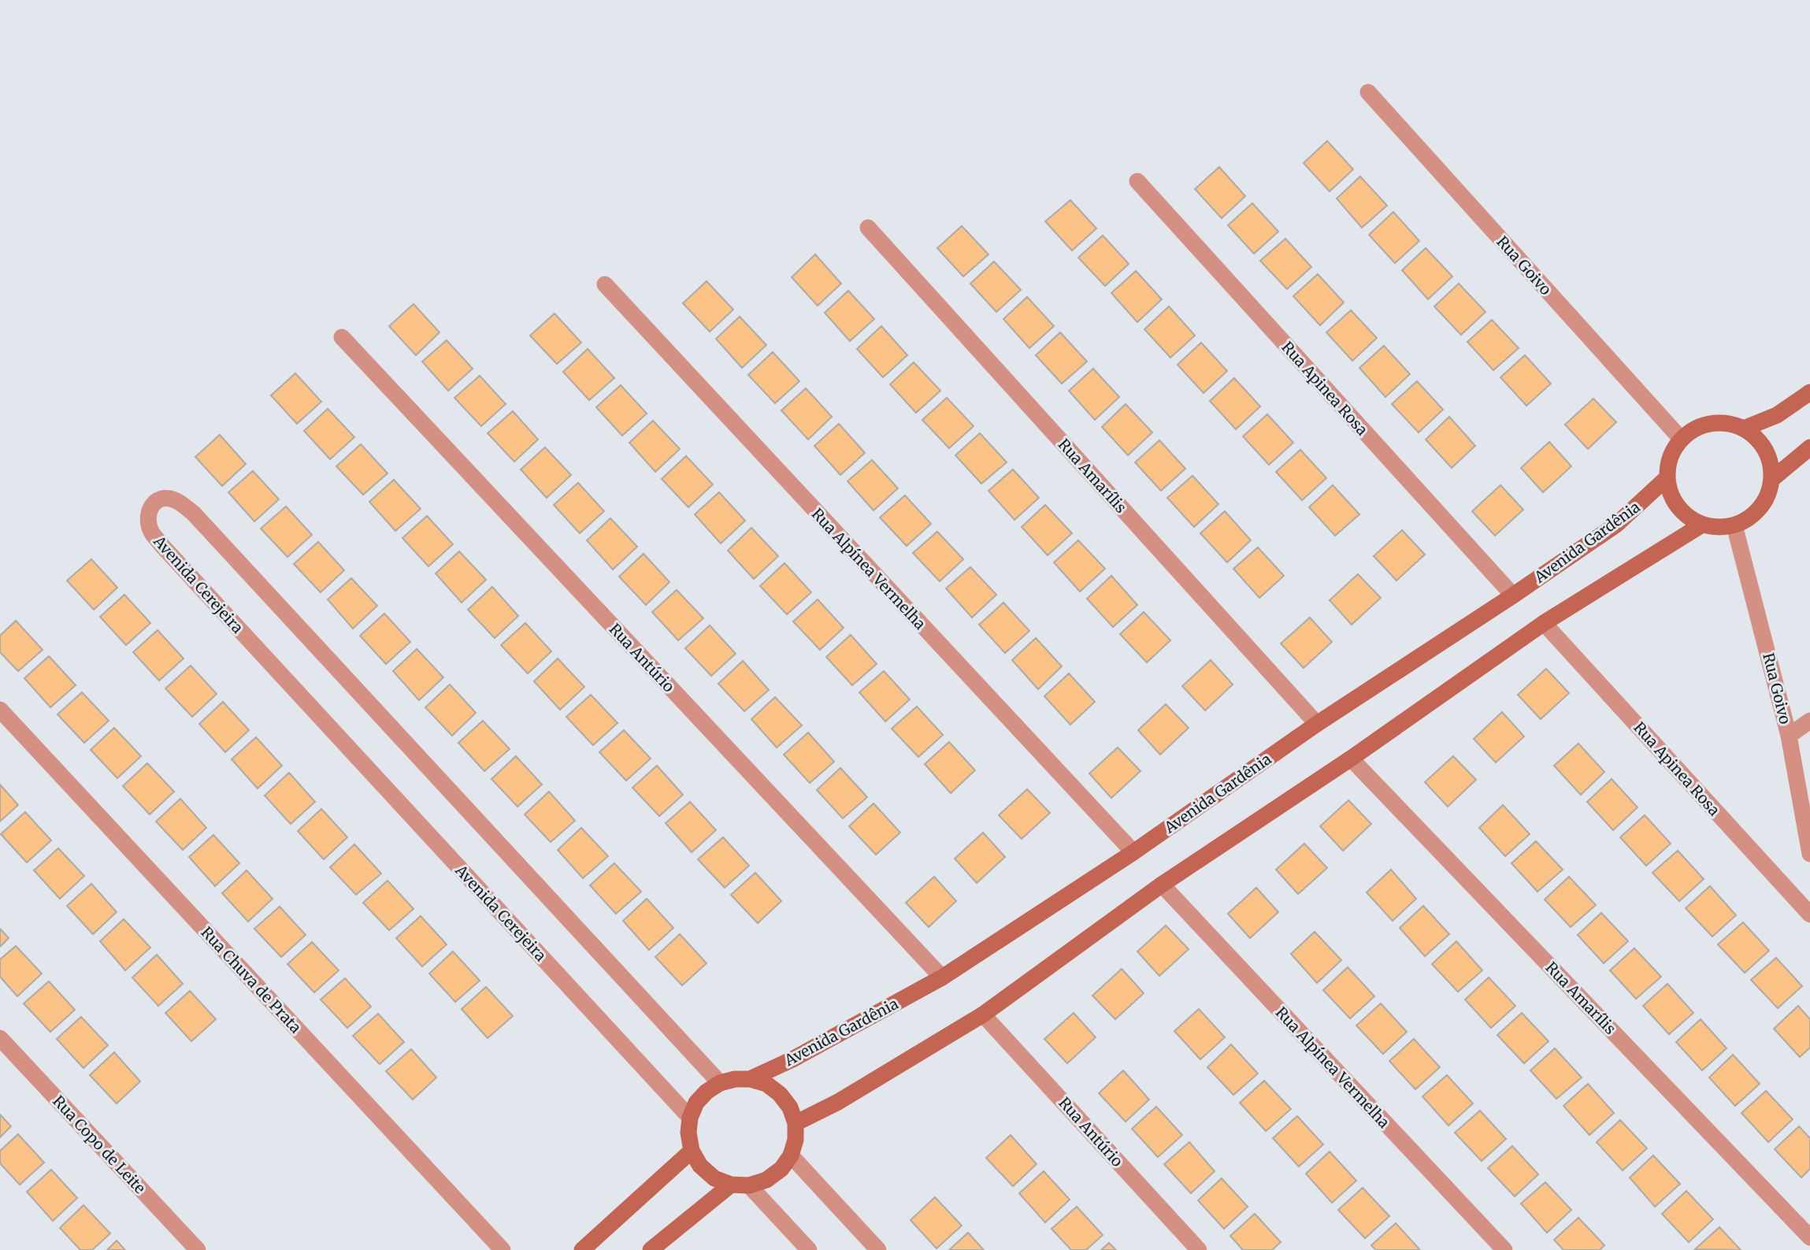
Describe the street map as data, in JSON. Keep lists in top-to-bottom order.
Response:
{
  "streets": {
    "street": [
      "Rua Goivo",
      "Rua Apinea Rosa",
      "Rua Amarílis",
      "Avenida Gardênia",
      "Rua Alpínea Vermelha",
      "Avenida Cerejeira",
      "Rua Antúrio",
      "Rua Chuva de Prata",
      "Rua Copo de Leite"
    ]
  },
  "crossings": [
    ["Rua Goivo", "Avenida Gardênia"],
    ["Rua Apinea Rosa", "Avenida Gardênia"],
    ["Rua Amarílis", "Avenida Gardênia"],
    ["Avenida Gardênia", "Rua Alpínea Vermelha"],
    ["Avenida Gardênia", "Avenida Cerejeira"],
    ["Avenida Gardênia", "Rua Antúrio"]
  ]
}
